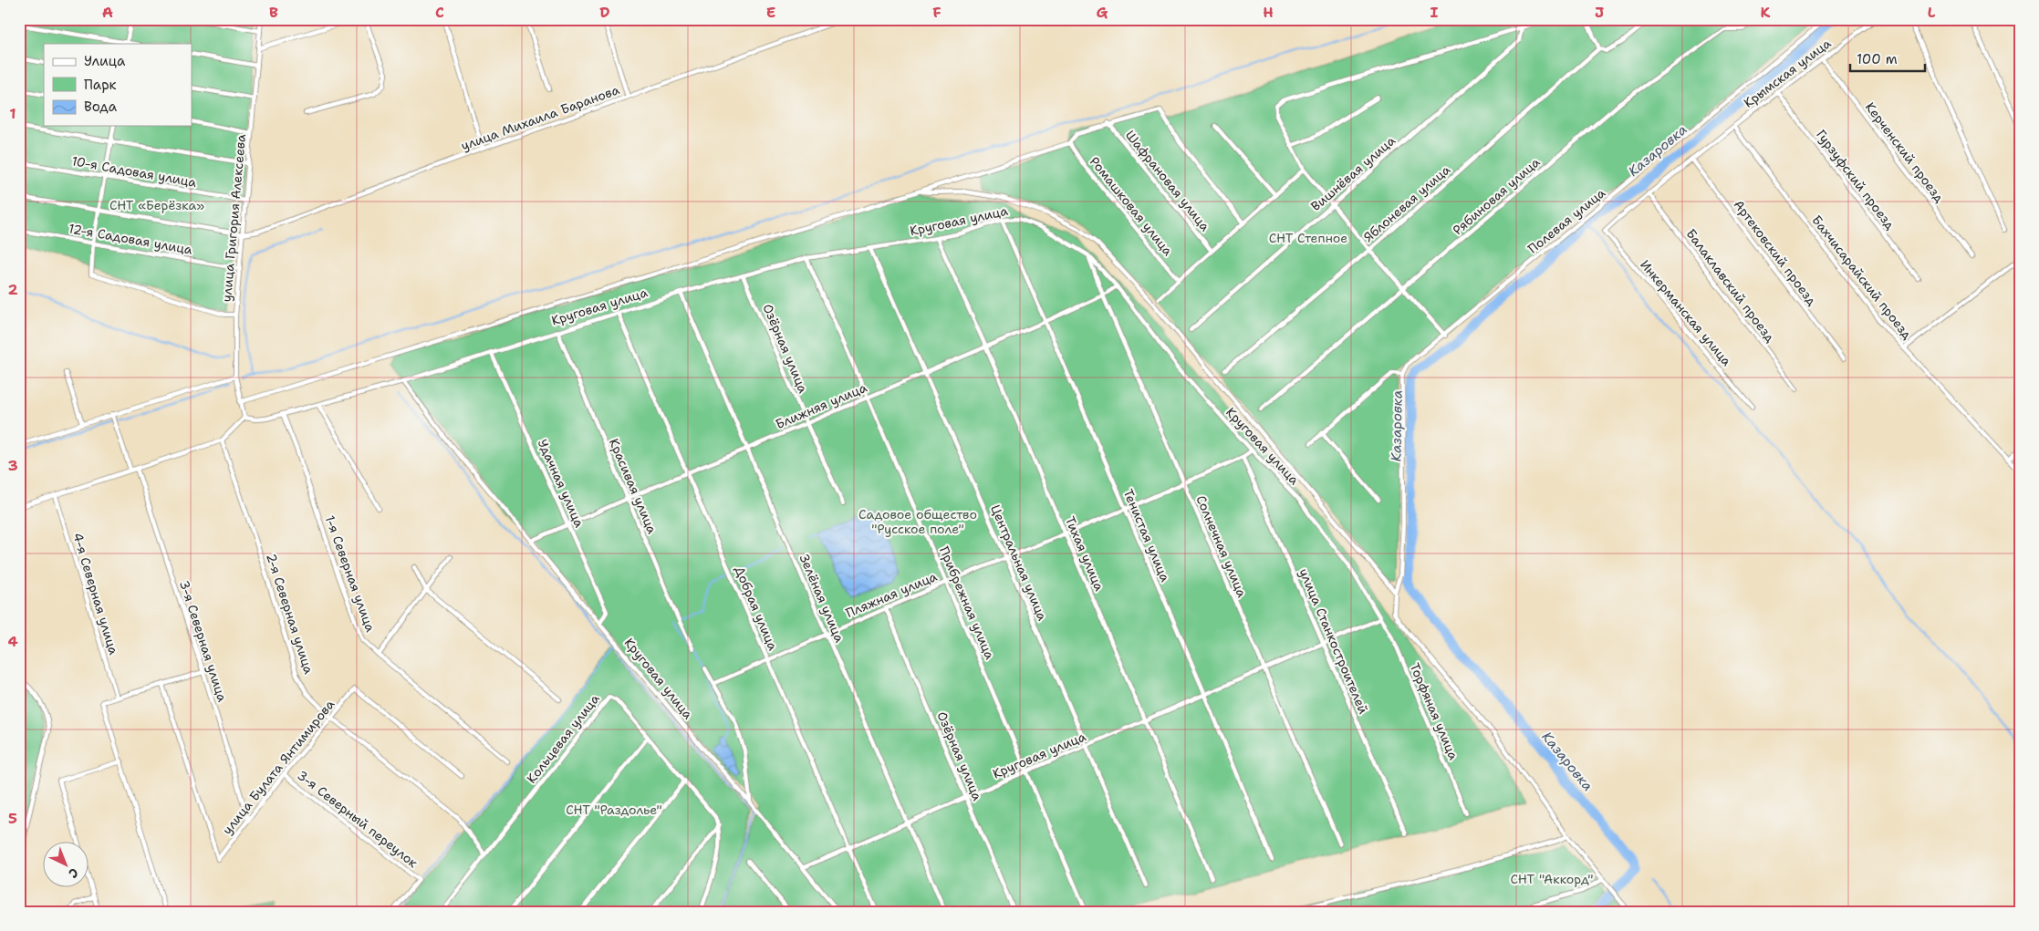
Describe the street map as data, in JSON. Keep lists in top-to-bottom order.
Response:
{
  "streets": {
    "street": [
      "Крымская улица",
      "улица Михаила Баранова",
      "Керченский проезд",
      "10-я Садовая улица",
      "Вишнёвая улица",
      "Гурзуфский проезд",
      "Шафрановая улица",
      "Рябиновая улица",
      "Яблоневая улица",
      "Ромашковая улица",
      "улица Григория Алексеева",
      "Круговая улица",
      "Полевая улица",
      "12-я Садовая улица",
      "Артековский проезд",
      "Бахчисарайский проезд",
      "Балаклавский проезд",
      "Инкерманская улица",
      "Озёрная улица",
      "Ближняя улица",
      "Удачная улица",
      "Красивая улица",
      "Тенистая улица",
      "Солнечная улица",
      "Тихая улица",
      "Центральная улица",
      "1-я Северная улица",
      "4-я Северная улица",
      "Пляжная улица",
      "Зелёная улица",
      "Прибрежная улица",
      "Добрая улица",
      "2-я Северная улица",
      "3-я Северная улица",
      "улица Станкостроителей",
      "Торфяная улица",
      "Кольцевая улица",
      "улица Булата Янтимирова",
      "3-я Северный переулок"
    ]
  },
  "crossings": [
    ["Крымская улица", "Керченский проезд"],
    ["Крымская улица", "Гурзуфский проезд"],
    ["Крымская улица", "Артековский проезд"],
    ["Крымская улица", "Бахчисарайский проезд"],
    ["Крымская улица", "Балаклавский проезд"],
    ["Крымская улица", "Инкерманская улица"],
    ["улица Михаила Баранова", "улица Григория Алексеева"],
    ["10-я Садовая улица", "улица Григория Алексеева"],
    ["улица Григория Алексеева", "12-я Садовая улица"],
    ["Круговая улица", "Озёрная улица"],
    ["Круговая улица", "Ближняя улица"],
    ["Круговая улица", "Удачная улица"],
    ["Круговая улица", "Красивая улица"],
    ["Круговая улица", "Тенистая улица"],
    ["Круговая улица", "Солнечная улица"],
    ["Круговая улица", "Тихая улица"],
    ["Круговая улица", "Центральная улица"],
    ["Круговая улица", "Пляжная улица"],
    ["Круговая улица", "Зелёная улица"],
    ["Круговая улица", "Прибрежная улица"],
    ["Круговая улица", "Добрая улица"],
    ["Круговая улица", "улица Станкостроителей"],
    ["Круговая улица", "Торфяная улица"],
    ["Озёрная улица", "Ближняя улица"],
    ["Озёрная улица", "Пляжная улица"],
    ["Ближняя улица", "Удачная улица"],
    ["Ближняя улица", "Красивая улица"],
    ["Ближняя улица", "Тенистая улица"],
    ["Ближняя улица", "Солнечная улица"],
    ["Ближняя улица", "Тихая улица"],
    ["Ближняя улица", "Центральная улица"],
    ["Ближняя улица", "Зелёная улица"],
    ["Ближняя улица", "Прибрежная улица"],
    ["Ближняя улица", "Добрая улица"],
    ["Тенистая улица", "Пляжная улица"],
    ["Солнечная улица", "Пляжная улица"],
    ["Тихая улица", "Пляжная улица"],
    ["Центральная улица", "Пляжная улица"],
    ["Пляжная улица", "Зелёная улица"],
    ["Пляжная улица", "Прибрежная улица"],
    ["Пляжная улица", "Добрая улица"],
    ["Пляжная улица", "улица Станкостроителей"],
    ["2-я Северная улица", "Кольцевая улица"],
    ["2-я Северная улица", "улица Булата Янтимирова"],
    ["3-я Северная улица", "улица Булата Янтимирова"],
    ["улица Булата Янтимирова", "3-я Северный переулок"]
  ],
  "water": ["Казаровка"],
  "parks": [
    "СНТ «Берёзка»",
    "СНТ Степное",
    "Садовое общество \"Русское поле\"",
    "СНТ \"Раздолье\"",
    "СНТ \"Аккорд\""
  ],
  "legend": ["Улица", "Парк", "Вода"],
  "scale_bar": "100 m",
  "north": "bottom right",
  "grid": {
    "columns": [
      "A",
      "B",
      "C",
      "D",
      "E",
      "F",
      "G",
      "H",
      "I",
      "J",
      "K",
      "L"
    ],
    "rows": [
      "1",
      "2",
      "3",
      "4",
      "5"
    ]
  }
}
